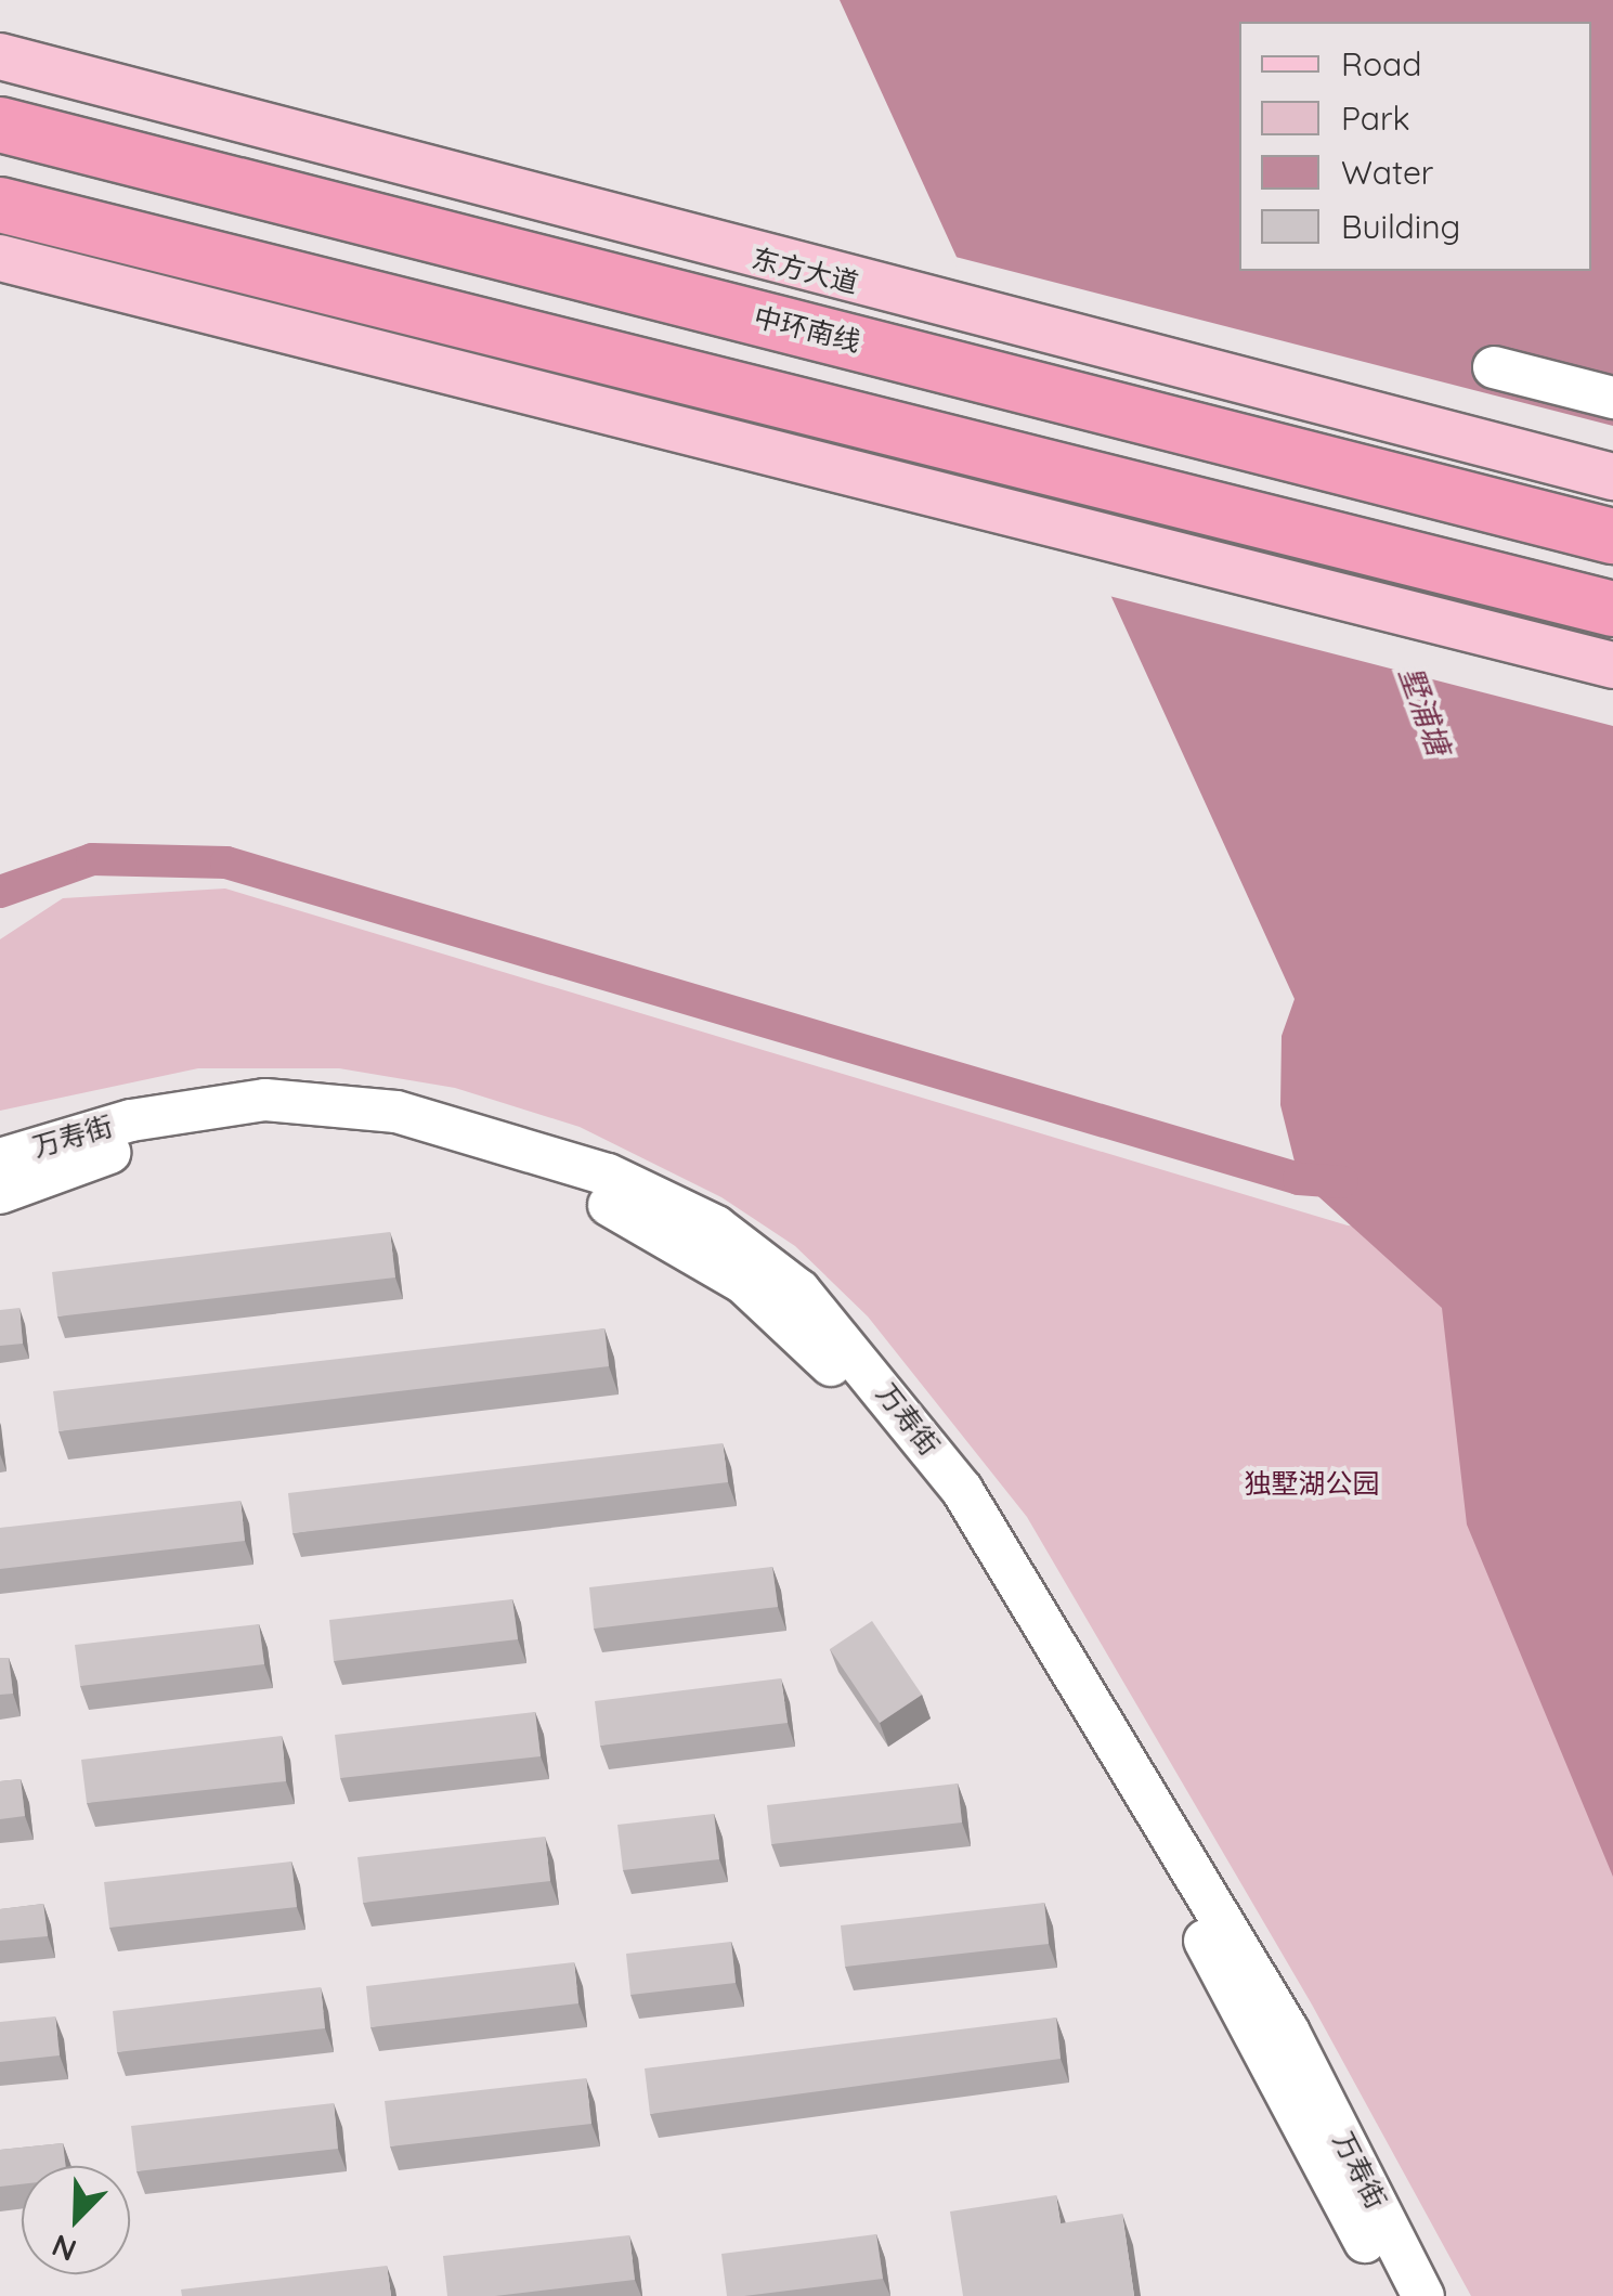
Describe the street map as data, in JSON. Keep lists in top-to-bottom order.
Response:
{
  "streets": {
    "highway": ["中环南线"],
    "main road": ["东方大道"],
    "street": ["万寿街"]
  },
  "water": ["墅浦塘"],
  "parks": ["独墅湖公园"],
  "legend": [
    "Road",
    "Park",
    "Water",
    "Building"
  ],
  "north": "bottom left"
}
